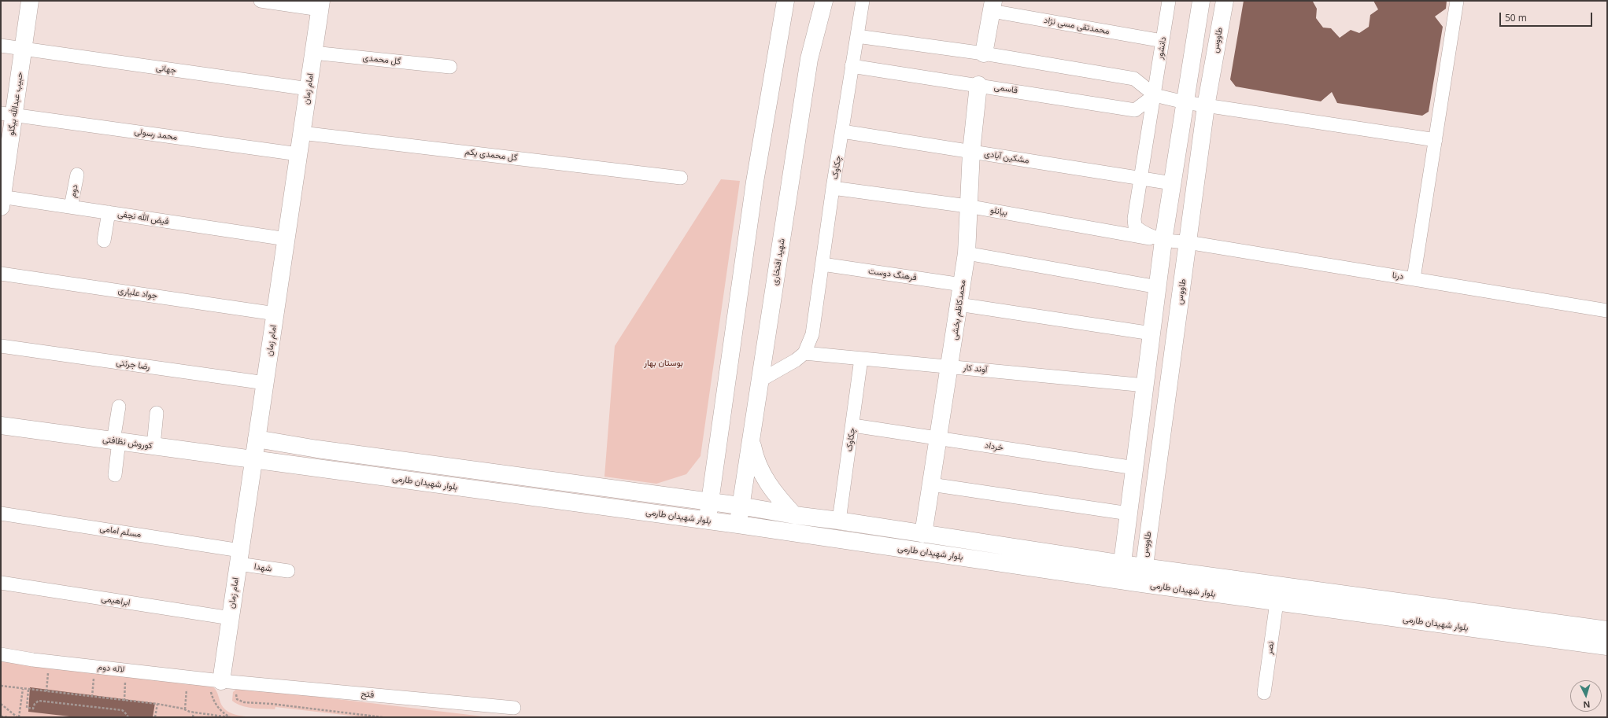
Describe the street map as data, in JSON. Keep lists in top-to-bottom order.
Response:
{
  "streets": {
    "main road": [
      "طاووس",
      "امام زمان",
      "حبیب عبدالله بیگلو",
      "شهید افتخاری",
      "محمدکاظم بخشی",
      "کوروش نظافتی",
      "بلوار شهیدان طارمی"
    ],
    "street": [
      "محمدتقی مسی نژاد",
      "دانشور",
      "گل محمدی",
      "جهانی",
      "قاسمی",
      "محمد رسولی",
      "گل محمدی یکم",
      "مشکین آبادی",
      "چکاوک",
      "دوم",
      "بیانلو",
      "فیض الله نجفی",
      "فرهنگ دوست",
      "درنا",
      "جواد علیاری",
      "رضا جرئتی",
      "آوند کار",
      "خرداد",
      "مسلم امامی",
      "شهدا",
      "ابراهیمی",
      "نصر",
      "لاله دوم",
      "فتح"
    ]
  },
  "crossings": [
    ["محمدتقی مسی نژاد", "دانشور"],
    ["طاووس", "درنا"],
    ["طاووس", "بلوار شهیدان طارمی"],
    ["دانشور", "قاسمی"],
    ["دانشور", "مشکین آبادی"],
    ["دانشور", "بیانلو"],
    ["دانشور", "درنا"],
    ["گل محمدی", "امام زمان"],
    ["جهانی", "امام زمان"],
    ["جهانی", "حبیب عبدالله بیگلو"],
    ["امام زمان", "محمد رسولی"],
    ["امام زمان", "گل محمدی یکم"],
    ["امام زمان", "فیض الله نجفی"],
    ["امام زمان", "جواد علیاری"],
    ["امام زمان", "رضا جرئتی"],
    ["امام زمان", "کوروش نظافتی"],
    ["امام زمان", "بلوار شهیدان طارمی"],
    ["امام زمان", "مسلم امامی"],
    ["امام زمان", "شهدا"],
    ["امام زمان", "ابراهیمی"],
    ["امام زمان", "لاله دوم"],
    ["امام زمان", "فتح"],
    ["قاسمی", "چکاوک"],
    ["قاسمی", "محمدکاظم بخشی"],
    ["حبیب عبدالله بیگلو", "محمد رسولی"],
    ["حبیب عبدالله بیگلو", "فیض الله نجفی"],
    ["مشکین آبادی", "چکاوک"],
    ["مشکین آبادی", "محمدکاظم بخشی"],
    ["چکاوک", "بیانلو"],
    ["چکاوک", "فرهنگ دوست"],
    ["چکاوک", "آوند کار"],
    ["چکاوک", "خرداد"],
    ["چکاوک", "بلوار شهیدان طارمی"],
    ["دوم", "فیض الله نجفی"],
    ["بیانلو", "درنا"],
    ["بیانلو", "محمدکاظم بخشی"],
    ["شهید افتخاری", "بلوار شهیدان طارمی"],
    ["فرهنگ دوست", "محمدکاظم بخشی"],
    ["محمدکاظم بخشی", "آوند کار"],
    ["محمدکاظم بخشی", "خرداد"],
    ["محمدکاظم بخشی", "بلوار شهیدان طارمی"],
    ["کوروش نظافتی", "بلوار شهیدان طارمی"],
    ["بلوار شهیدان طارمی", "نصر"],
    ["مسلم امامی", "شهدا"],
    ["لاله دوم", "فتح"]
  ],
  "parks": ["بوستان بهار"],
  "scale_bar": "50 m",
  "north": "bottom"
}
